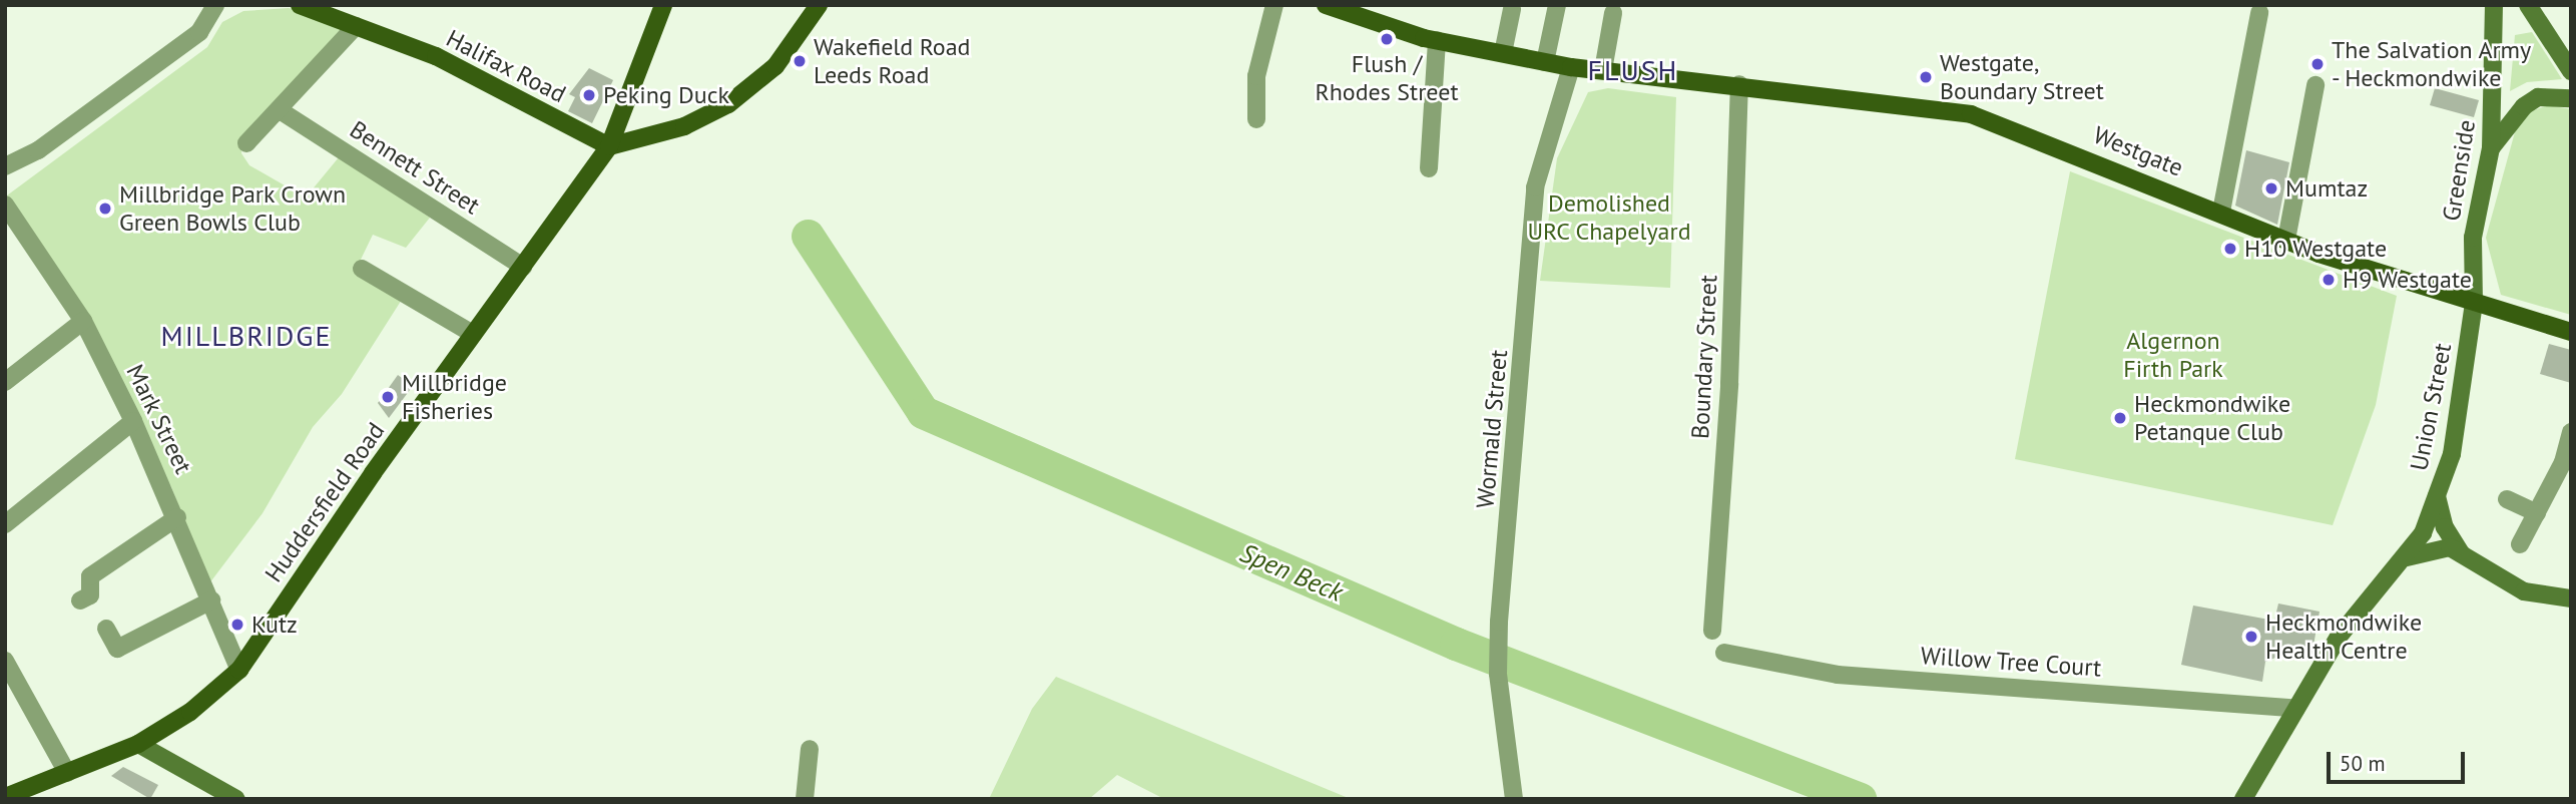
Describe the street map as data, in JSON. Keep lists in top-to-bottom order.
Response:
{
  "streets": {
    "main road": ["Halifax Road", "Westgate", "Huddersfield Road"],
    "street": [
      "Bennett Street",
      "Greenside",
      "Boundary Street",
      "Union Street",
      "Mark Street",
      "Wormald Street",
      "Willow Tree Court"
    ]
  },
  "crossings": [
    ["Halifax Road", "Huddersfield Road"],
    ["Westgate", "Greenside"],
    ["Westgate", "Boundary Street"],
    ["Westgate", "Union Street"],
    ["Westgate", "Wormald Street"],
    ["Bennett Street", "Huddersfield Road"],
    ["Greenside", "Union Street"],
    ["Union Street", "Willow Tree Court"],
    ["Mark Street", "Huddersfield Road"]
  ],
  "districts": ["FLUSH", "MILLBRIDGE"],
  "water": ["Spen Beck"],
  "parks": ["Demolished URC Chapelyard", "Algernon Firth Park"],
  "places": [
    "Flush / Rhodes Street",
    "Wakefield Road Leeds Road",
    "The Salvation Army - Heckmondwike",
    "Westgate, Boundary Street",
    "Peking Duck",
    "Mumtaz",
    "Millbridge Park Crown Green Bowls Club",
    "H10 Westgate",
    "H9 Westgate",
    "Millbridge Fisheries",
    "Heckmondwike Petanque Club",
    "Kutz",
    "Heckmondwike Health Centre"
  ],
  "scale_bar": "50 m"
}
